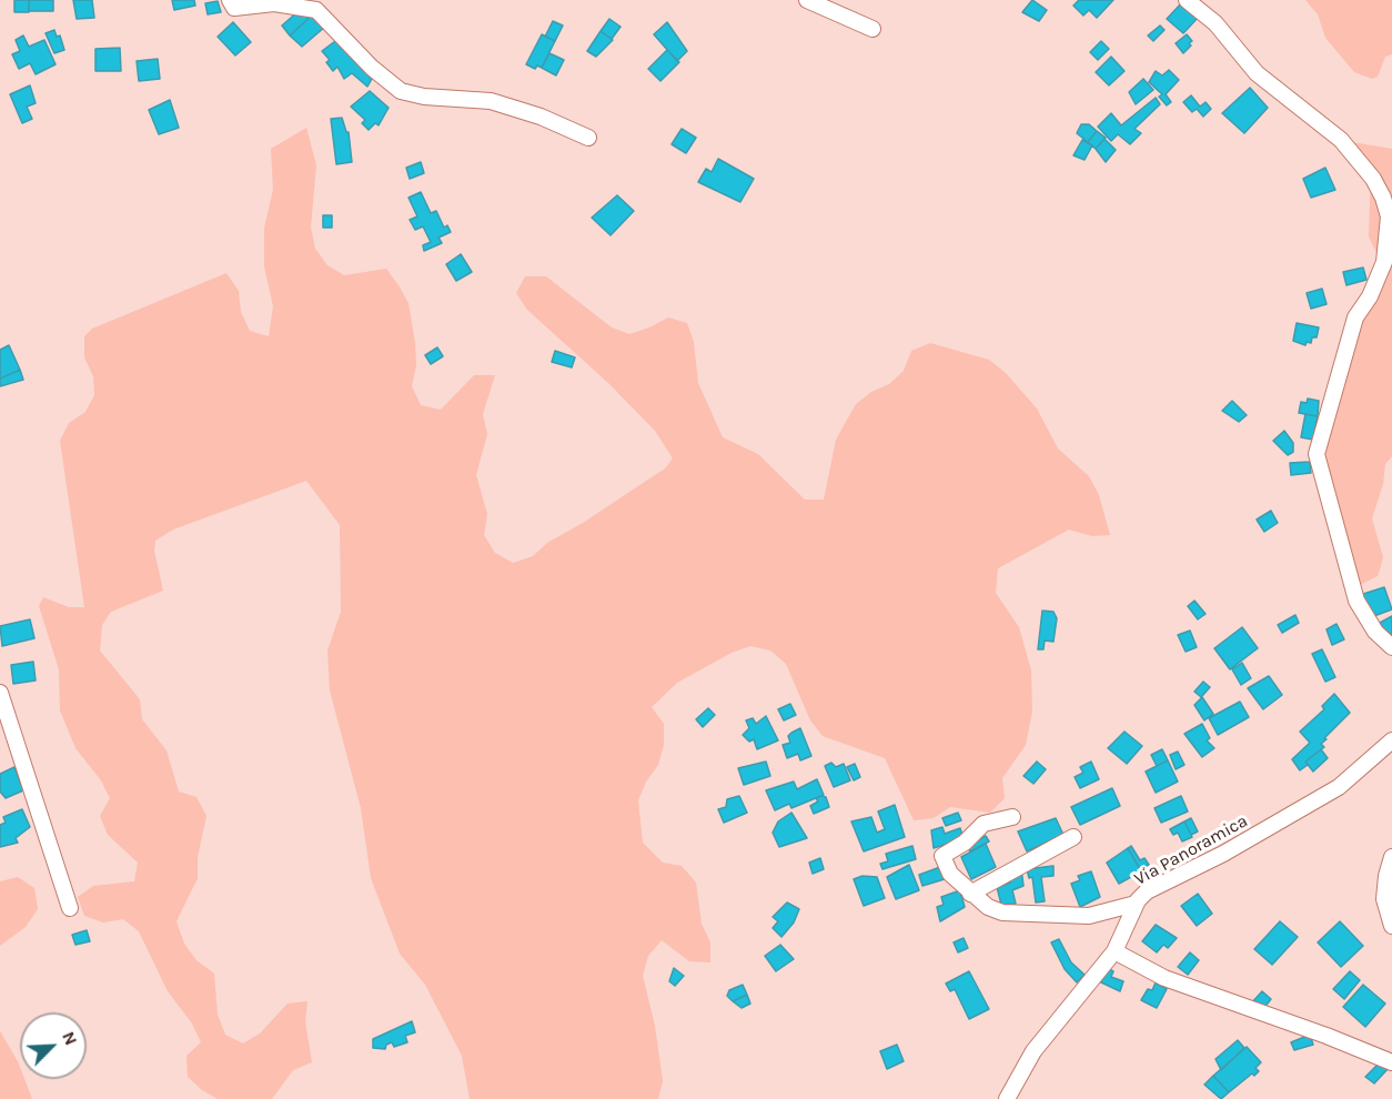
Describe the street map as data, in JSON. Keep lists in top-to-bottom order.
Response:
{
  "streets": {
    "street": ["Via Panoramica"]
  },
  "north": "top right"
}
